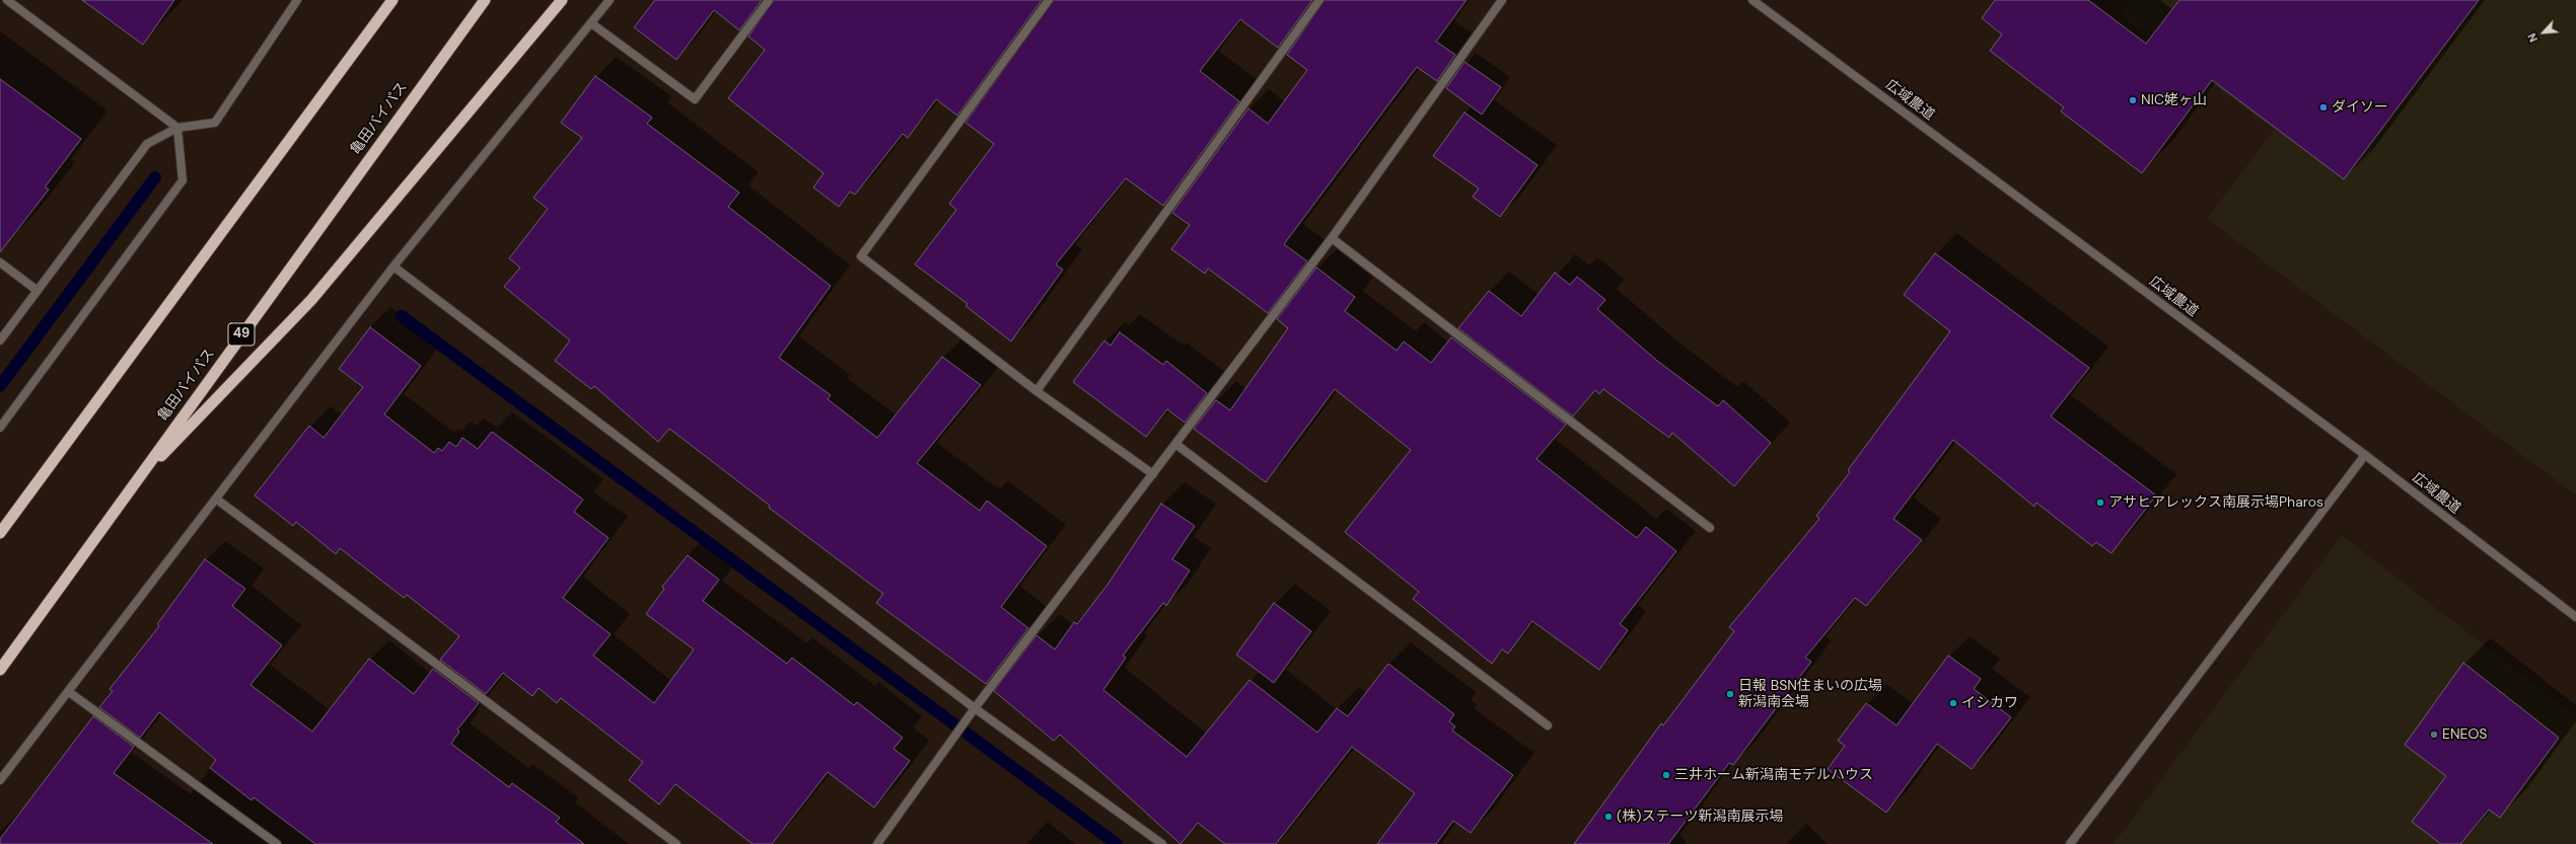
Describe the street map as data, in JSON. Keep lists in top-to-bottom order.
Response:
{
  "streets": {
    "highway": ["亀田バイパス", "49"],
    "street": ["広域農道"]
  },
  "places": [
    "NIC姥ヶ山",
    "ダイソー",
    "アサヒアレックス南展示場Pharos",
    "日報 BSN住まいの広場 新潟南会場",
    "イシカワ",
    "ENEOS",
    "三井ホーム新潟南モデルハウス",
    "(株)ステーツ新潟南展示場"
  ],
  "north": "bottom left"
}
